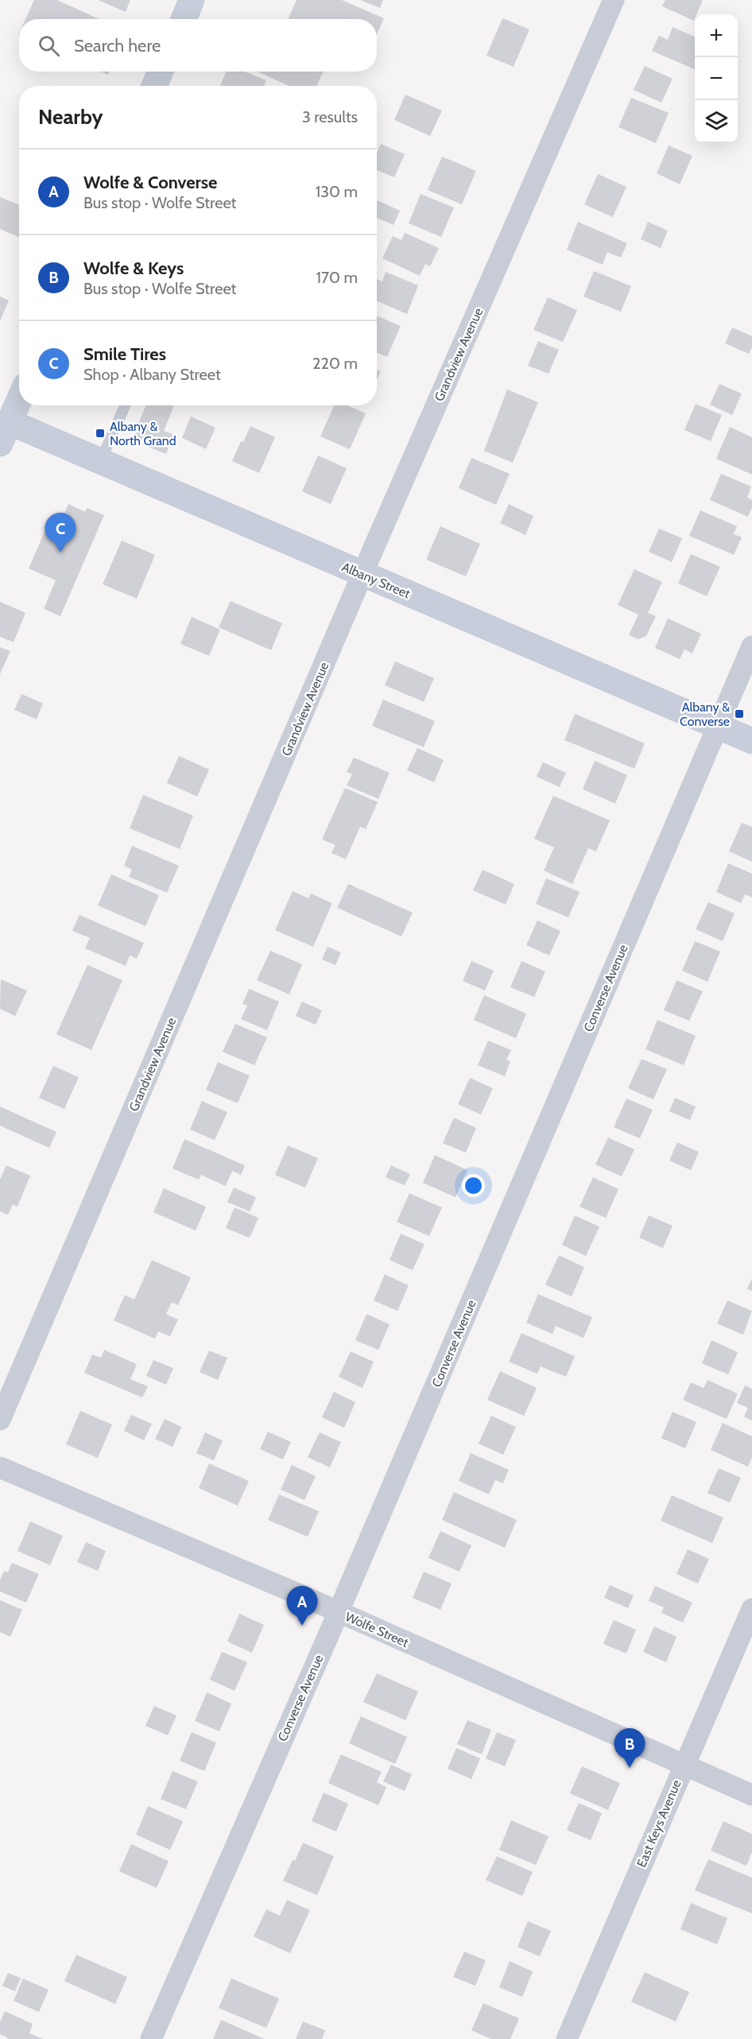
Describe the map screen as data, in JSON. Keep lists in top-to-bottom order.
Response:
{
  "streets": {
    "street": [
      "Grandview Avenue",
      "Albany Street",
      "Converse Avenue",
      "Wolfe Street",
      "East Keys Avenue"
    ]
  },
  "crossings": [
    ["Grandview Avenue", "Albany Street"],
    ["Albany Street", "Converse Avenue"],
    ["Converse Avenue", "Wolfe Street"],
    ["Wolfe Street", "East Keys Avenue"]
  ],
  "places": {
    "transit": ["Albany & North Grand", "Albany & Converse"]
  },
  "page": {
    "map_buttons": ["+", "−"],
    "search": "Search here",
    "heading": ["Nearby", "3 results"],
    "list": [
      {
        "mark": "A",
        "name": "Wolfe & Converse",
        "note": "Bus stop · Wolfe Street",
        "value": "130 m"
      },
      {
        "mark": "B",
        "name": "Wolfe & Keys",
        "note": "Bus stop · Wolfe Street",
        "value": "170 m"
      },
      {
        "mark": "C",
        "name": "Smile Tires",
        "note": "Shop · Albany Street",
        "value": "220 m"
      }
    ],
    "pins": ["C", "A", "B"]
  }
}
